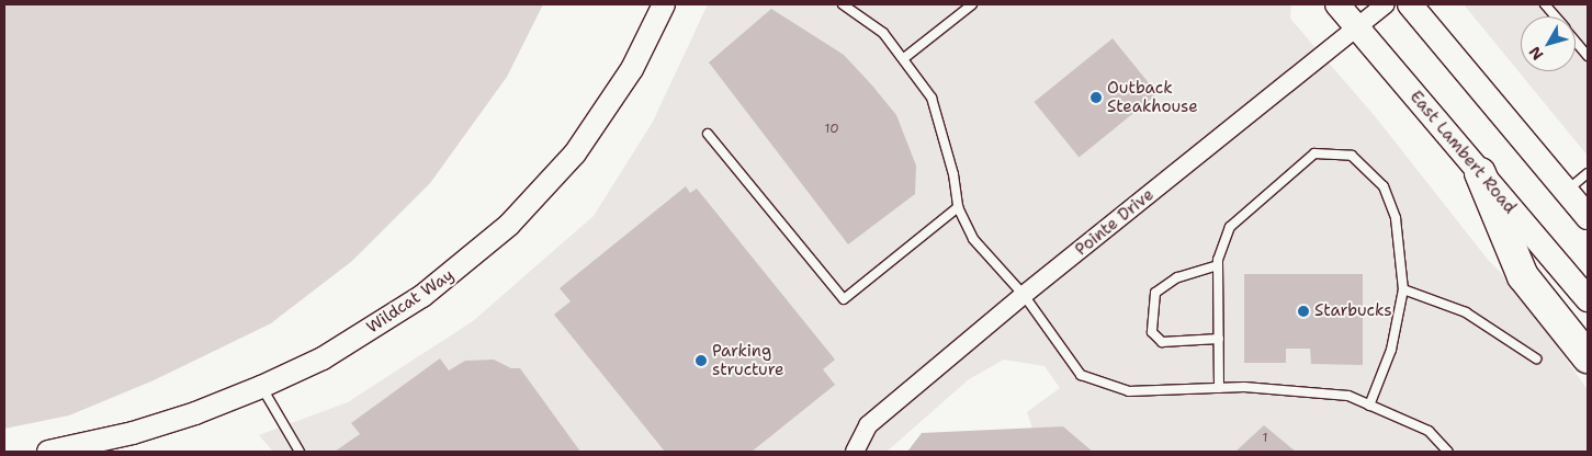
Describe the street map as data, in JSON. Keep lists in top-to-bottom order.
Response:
{
  "streets": {
    "main road": ["East Lambert Road"],
    "street": ["Pointe Drive", "Wildcat Way"]
  },
  "crossings": [
    ["East Lambert Road", "Pointe Drive"]
  ],
  "places": ["Outback Steakhouse", "Starbucks", "Parking structure"],
  "house_numbers": ["10", "1"],
  "north": "bottom left"
}
